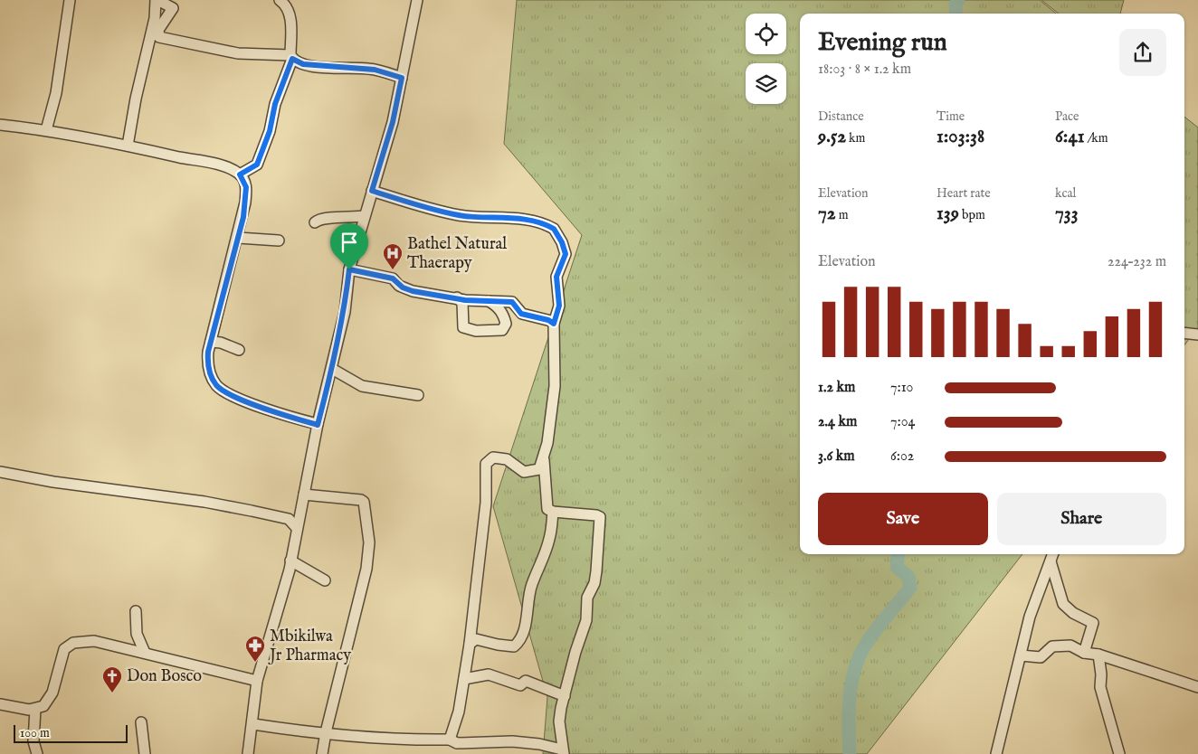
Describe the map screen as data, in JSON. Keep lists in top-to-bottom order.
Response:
{
  "places": {
    "hospital": ["Bathel Natural Thaerapy"],
    "pharmacy": ["Mbikilwa Jr Pharmacy"],
    "church": ["Don Bosco"]
  },
  "scale_bar": "100 m",
  "page": {
    "heading": ["Evening run", "18:03 · 8 × 1.2 km"],
    "stats": [
      ["Distance", "9.52 km"],
      ["Time", "1:03:38"],
      ["Pace", "6:41 /km"],
      ["Elevation", "72 m"],
      ["Heart rate", "139 bpm"],
      ["kcal", "733"]
    ],
    "chart": ["Elevation", "224–232 m"],
    "list": [
      {
        "name": "1.2 km",
        "note": "7:10"
      },
      {
        "name": "2.4 km",
        "note": "7:04"
      },
      {
        "name": "3.6 km",
        "note": "6:02"
      }
    ],
    "buttons": ["Save", "Share"],
    "scale": "100 m"
  }
}
